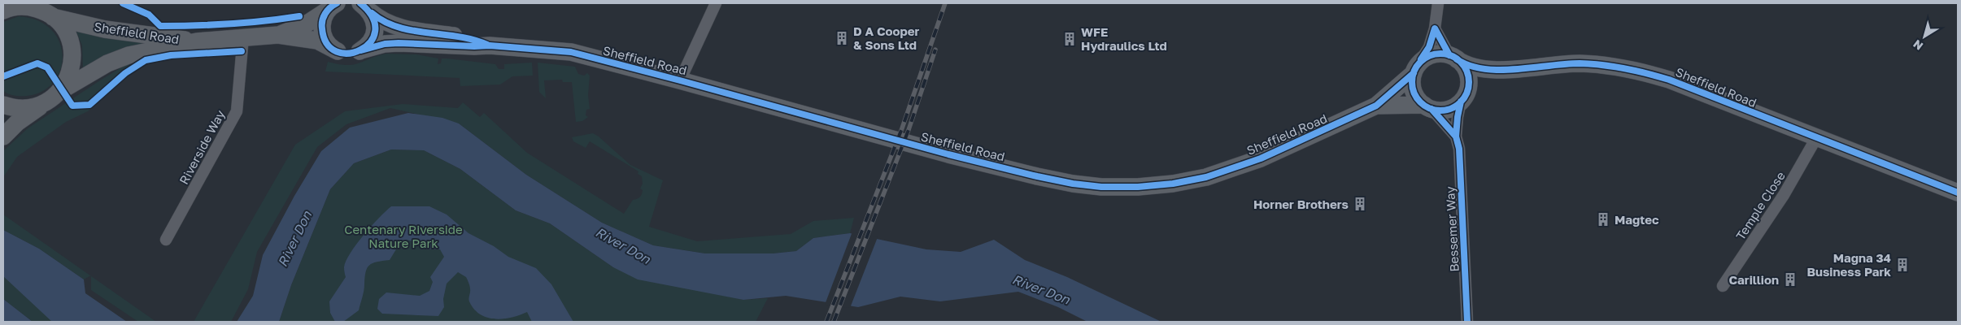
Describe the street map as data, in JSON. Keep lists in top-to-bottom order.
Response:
{
  "streets": {
    "main road": ["Sheffield Road"],
    "street": ["Riverside Way", "Temple Close", "Bessemer Way"]
  },
  "crossings": [
    ["Sheffield Road", "Riverside Way"],
    ["Sheffield Road", "Temple Close"],
    ["Sheffield Road", "Bessemer Way"]
  ],
  "water": ["River Don"],
  "parks": ["Centenary Riverside Nature Park"],
  "places": {
    "building": [
      "D A Cooper & Sons Ltd",
      "WFE Hydraulics Ltd",
      "Horner Brothers",
      "Magtec",
      "Magna 34 Business Park",
      "Carillion"
    ]
  },
  "north": "bottom left"
}
